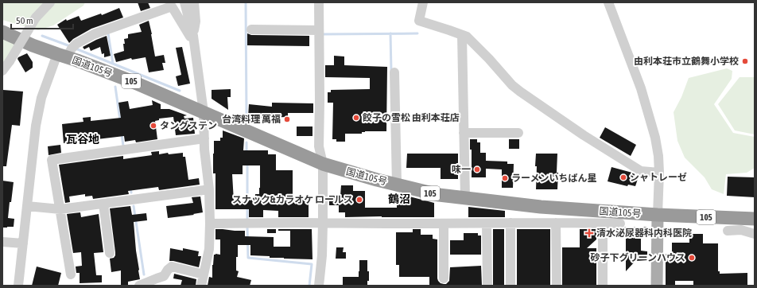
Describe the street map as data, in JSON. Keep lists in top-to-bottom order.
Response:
{
  "streets": {
    "highway": ["国道105号", "105"]
  },
  "districts": ["瓦谷地", "鶴沼"],
  "places": {
    "other": [
      "由利本荘市立鶴舞小学校",
      "餃子の雪松 由利本荘店",
      "台湾料理 萬福",
      "タングステン",
      "味一",
      "シャトレーゼ",
      "ラーメンいちばん星",
      "スナック&カラオケ ロールス",
      "砂子下グリーンハウス"
    ],
    "health": ["清水泌尿器科内科医院"]
  },
  "scale_bar": "50 m"
}
